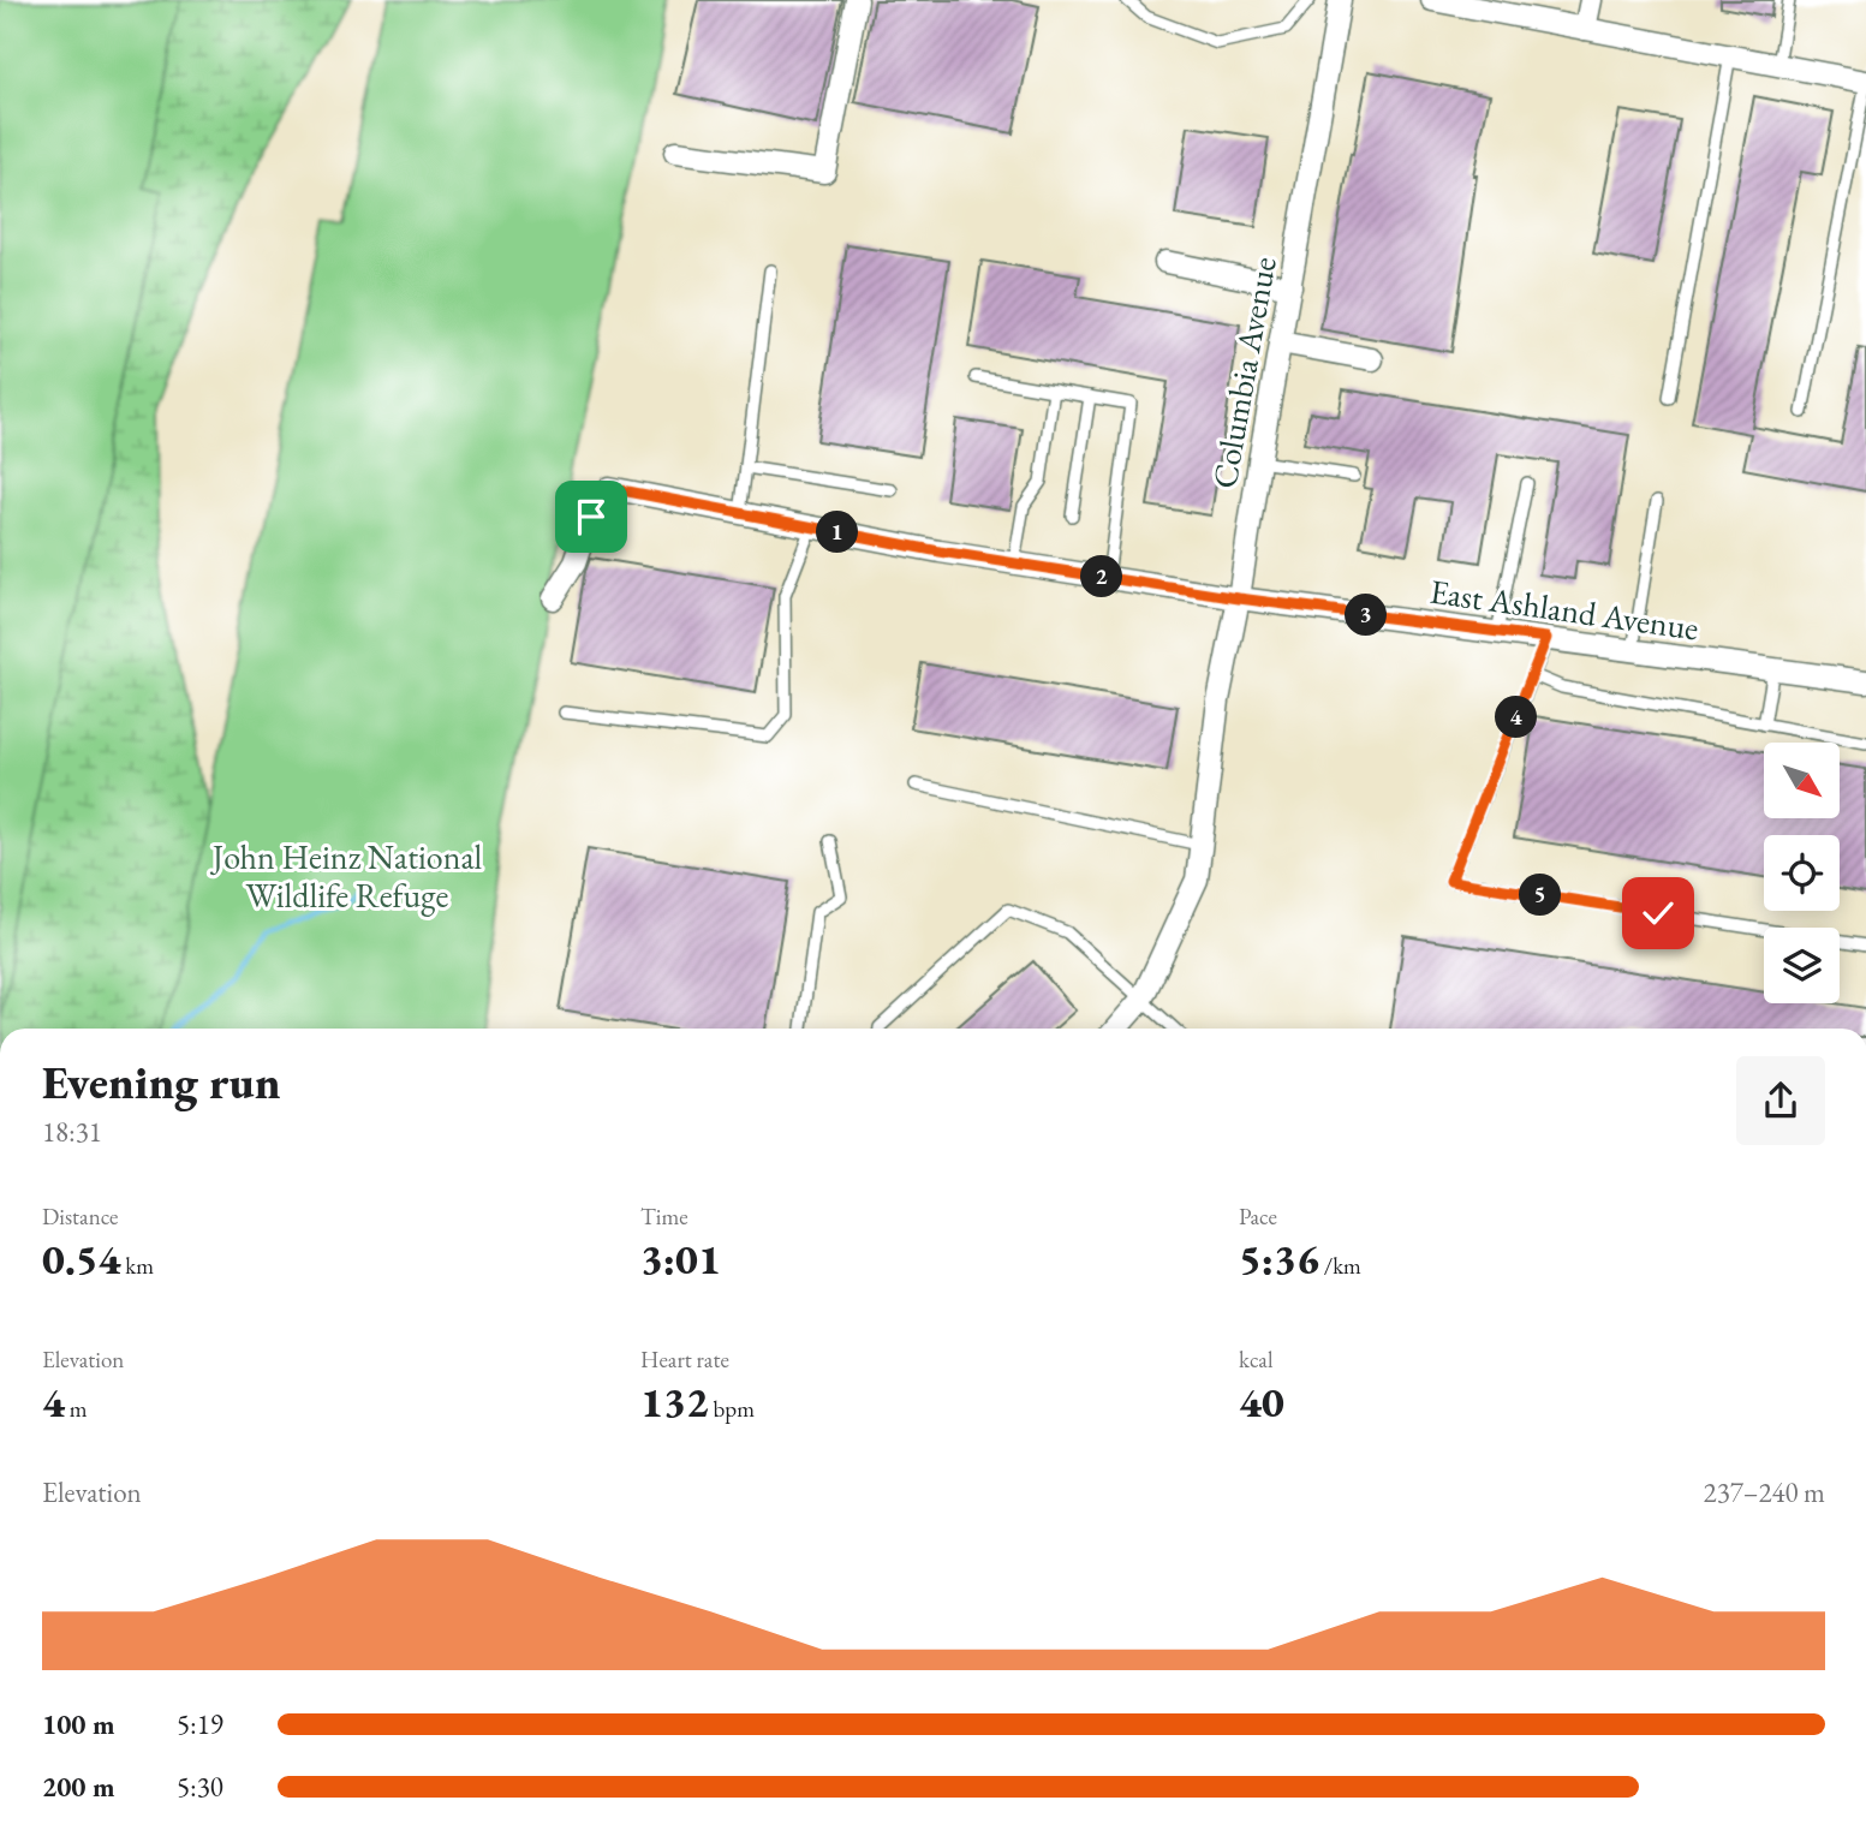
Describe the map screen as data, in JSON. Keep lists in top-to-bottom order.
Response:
{
  "streets": {
    "street": ["Columbia Avenue", "East Ashland Avenue"]
  },
  "crossings": [
    ["Columbia Avenue", "East Ashland Avenue"]
  ],
  "parks": ["John Heinz National Wildlife Refuge"],
  "north": "bottom right",
  "page": {
    "pins": [
      "1",
      "2",
      "3",
      "4",
      "5"
    ],
    "heading": ["Evening run", "18:31"],
    "stats": [
      ["Distance", "0.54 km"],
      ["Time", "3:01"],
      ["Pace", "5:36 /km"],
      ["Elevation", "4 m"],
      ["Heart rate", "132 bpm"],
      ["kcal", "40"]
    ],
    "chart": ["Elevation", "237–240 m"],
    "list": [
      {
        "name": "100 m",
        "note": "5:19"
      },
      {
        "name": "200 m",
        "note": "5:30"
      }
    ]
  }
}
